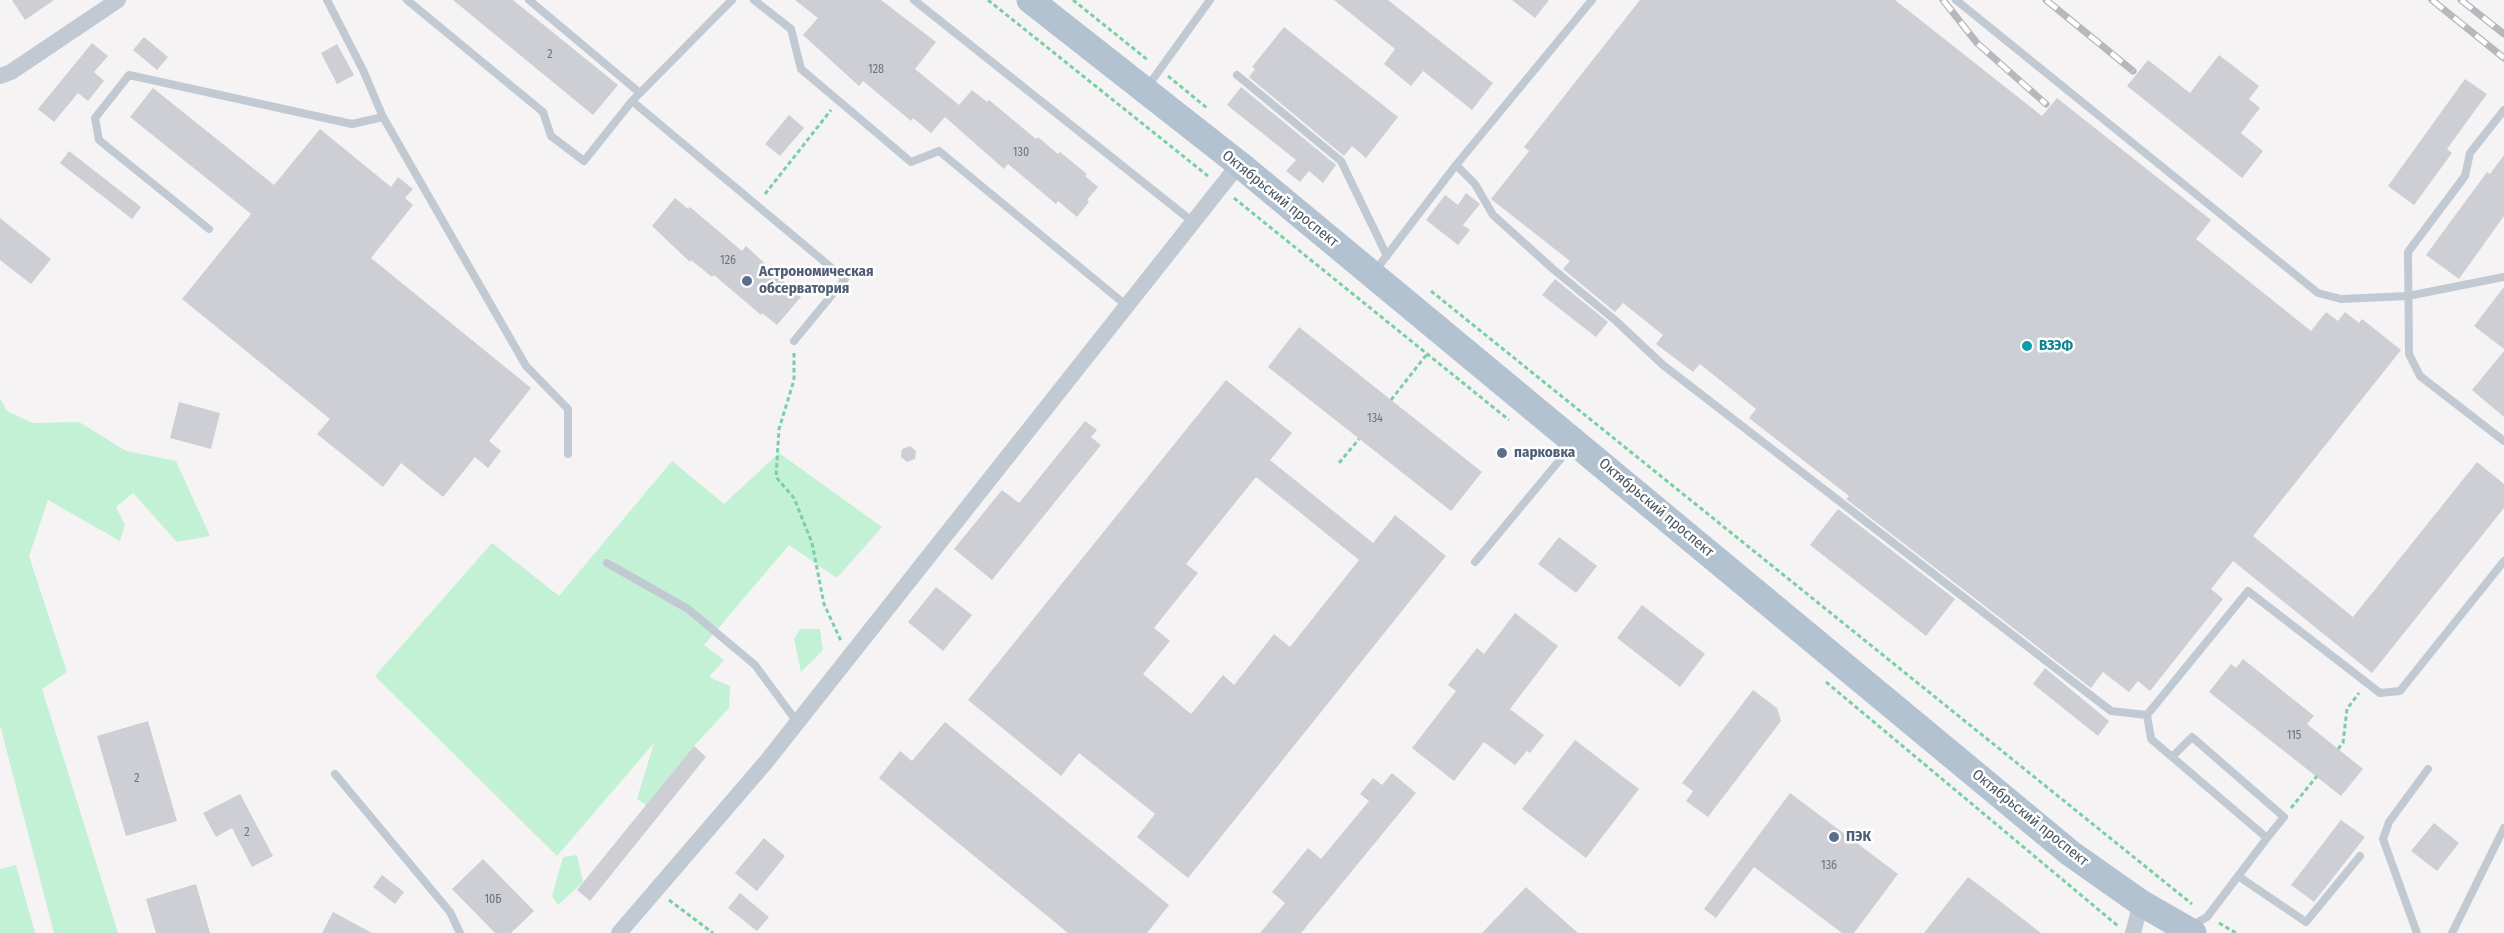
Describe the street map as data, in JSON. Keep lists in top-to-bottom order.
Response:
{
  "streets": {
    "main road": ["Октябрьский проспект"]
  },
  "places": [
    "Aстрономическая обсерватория",
    "ВЗЭФ",
    "парковка",
    "ПЭК"
  ],
  "house_numbers": [
    "2",
    "128",
    "130",
    "126",
    "134",
    "115",
    "2",
    "2",
    "136",
    "10Б"
  ]
}
